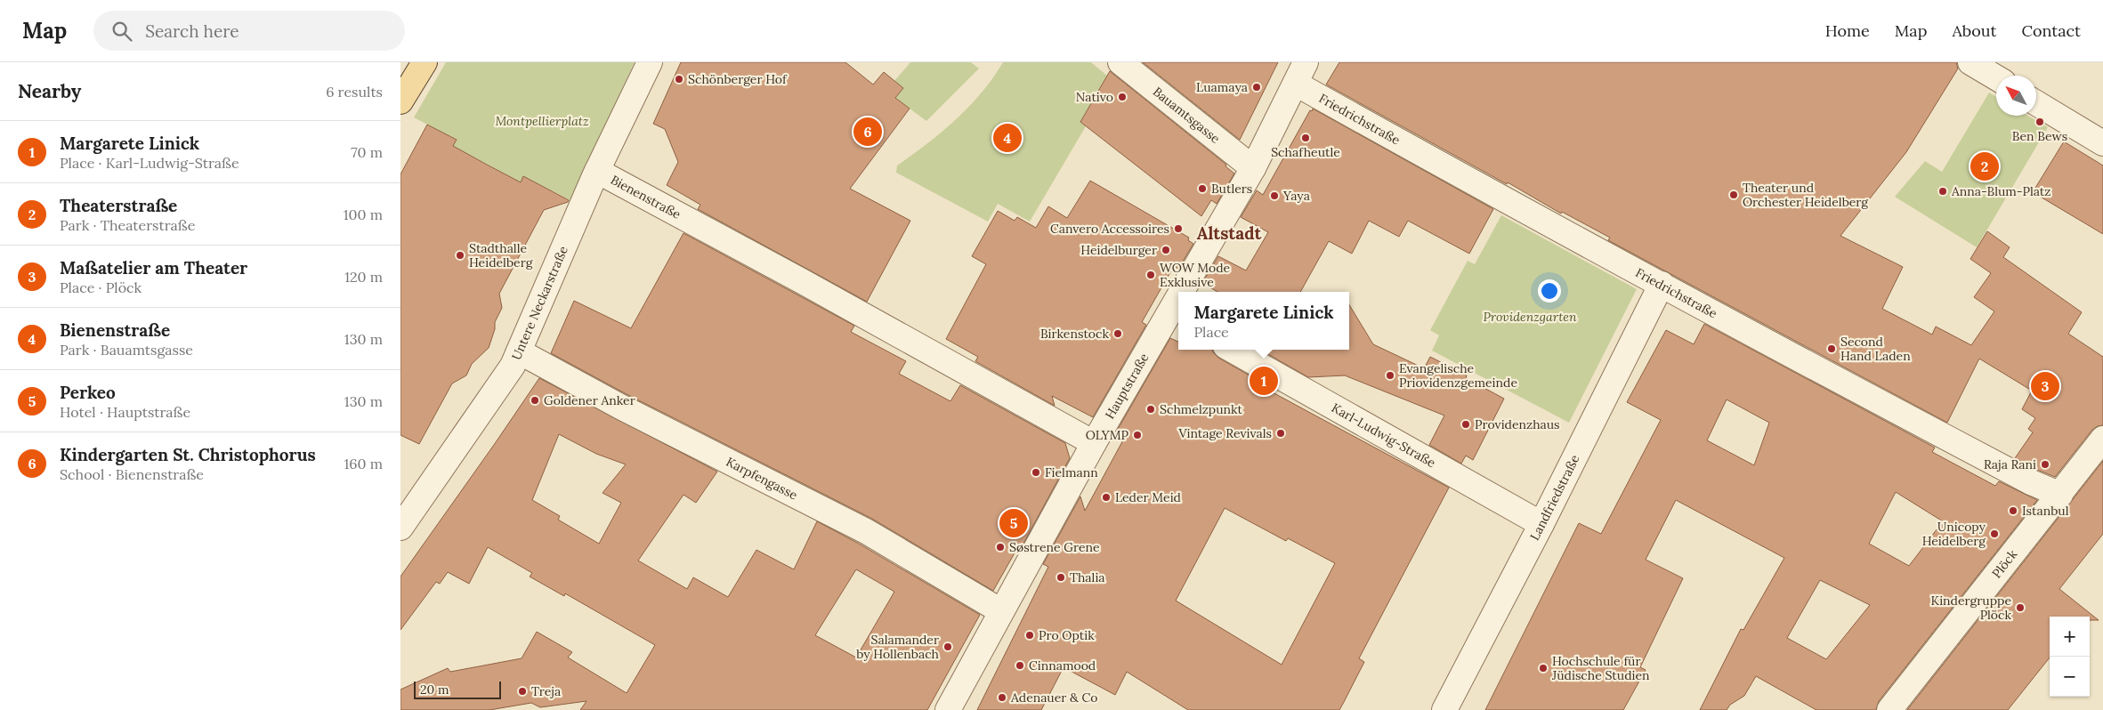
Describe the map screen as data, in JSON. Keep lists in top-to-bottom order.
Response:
{
  "streets": {
    "street": [
      "Bauamtsgasse",
      "Friedrichstraße",
      "Bienenstraße",
      "Untere Neckarstraße",
      "Hauptstraße",
      "Karl-Ludwig-Straße",
      "Karpfengasse",
      "Landfriedstraße",
      "Plöck"
    ]
  },
  "crossings": [
    ["Bauamtsgasse", "Hauptstraße"],
    ["Friedrichstraße", "Hauptstraße"],
    ["Friedrichstraße", "Landfriedstraße"],
    ["Friedrichstraße", "Plöck"],
    ["Bienenstraße", "Untere Neckarstraße"],
    ["Bienenstraße", "Hauptstraße"],
    ["Untere Neckarstraße", "Karpfengasse"],
    ["Hauptstraße", "Karpfengasse"],
    ["Karl-Ludwig-Straße", "Landfriedstraße"]
  ],
  "districts": ["Altstadt"],
  "parks": ["Montpellierplatz", "Providenzgarten"],
  "places": [
    "Schönberger Hof",
    "Luamaya",
    "Nativo",
    "Ben Bews",
    "Schafheutle",
    "Butlers",
    "Anna-Blum-Platz",
    "Theater und Orchester Heidelberg",
    "Yaya",
    "Canvero Accessoires",
    "Heidelburger",
    "Stadthalle Heidelberg",
    "WOW Mode Exklusive",
    "Birkenstock",
    "Second Hand Laden",
    "Evangelische Priovidenzgemeinde",
    "Goldener Anker",
    "Schmelzpunkt",
    "Providenzhaus",
    "Vintage Revivals",
    "OLYMP",
    "Raja Rani",
    "Fielmann",
    "Leder Meid",
    "Istanbul",
    "Unicopy Heidelberg",
    "Søstrene Grene",
    "Thalia",
    "Kindergruppe Plöck",
    "Pro Optik",
    "Salamander by Hollenbach",
    "Cinnamood",
    "Hochschule für Jüdische Studien",
    "Treja",
    "Adenauer & Co"
  ],
  "scale_bar": "20 m",
  "north": "top left",
  "page": {
    "header": "Map",
    "search": "Search here",
    "nav": [
      "Home",
      "Map",
      "About",
      "Contact"
    ],
    "heading": ["Nearby", "6 results"],
    "pins": [
      "6",
      "4",
      "2",
      "1",
      "3",
      "5"
    ],
    "list": [
      {
        "mark": "1",
        "name": "Margarete Linick",
        "note": "Place · Karl-Ludwig-Straße",
        "value": "70 m"
      },
      {
        "mark": "2",
        "name": "Theaterstraße",
        "note": "Park · Theaterstraße",
        "value": "100 m"
      },
      {
        "mark": "3",
        "name": "Maßatelier am Theater",
        "note": "Place · Plöck",
        "value": "120 m"
      },
      {
        "mark": "4",
        "name": "Bienenstraße",
        "note": "Park · Bauamtsgasse",
        "value": "130 m"
      },
      {
        "mark": "5",
        "name": "Perkeo",
        "note": "Hotel · Hauptstraße",
        "value": "130 m"
      },
      {
        "mark": "6",
        "name": "Kindergarten St. Christophorus",
        "note": "School · Bienenstraße",
        "value": "160 m"
      }
    ],
    "popup": ["Margarete Linick", "Place"],
    "map_buttons": ["+", "−"],
    "scale": "20 m"
  }
}
